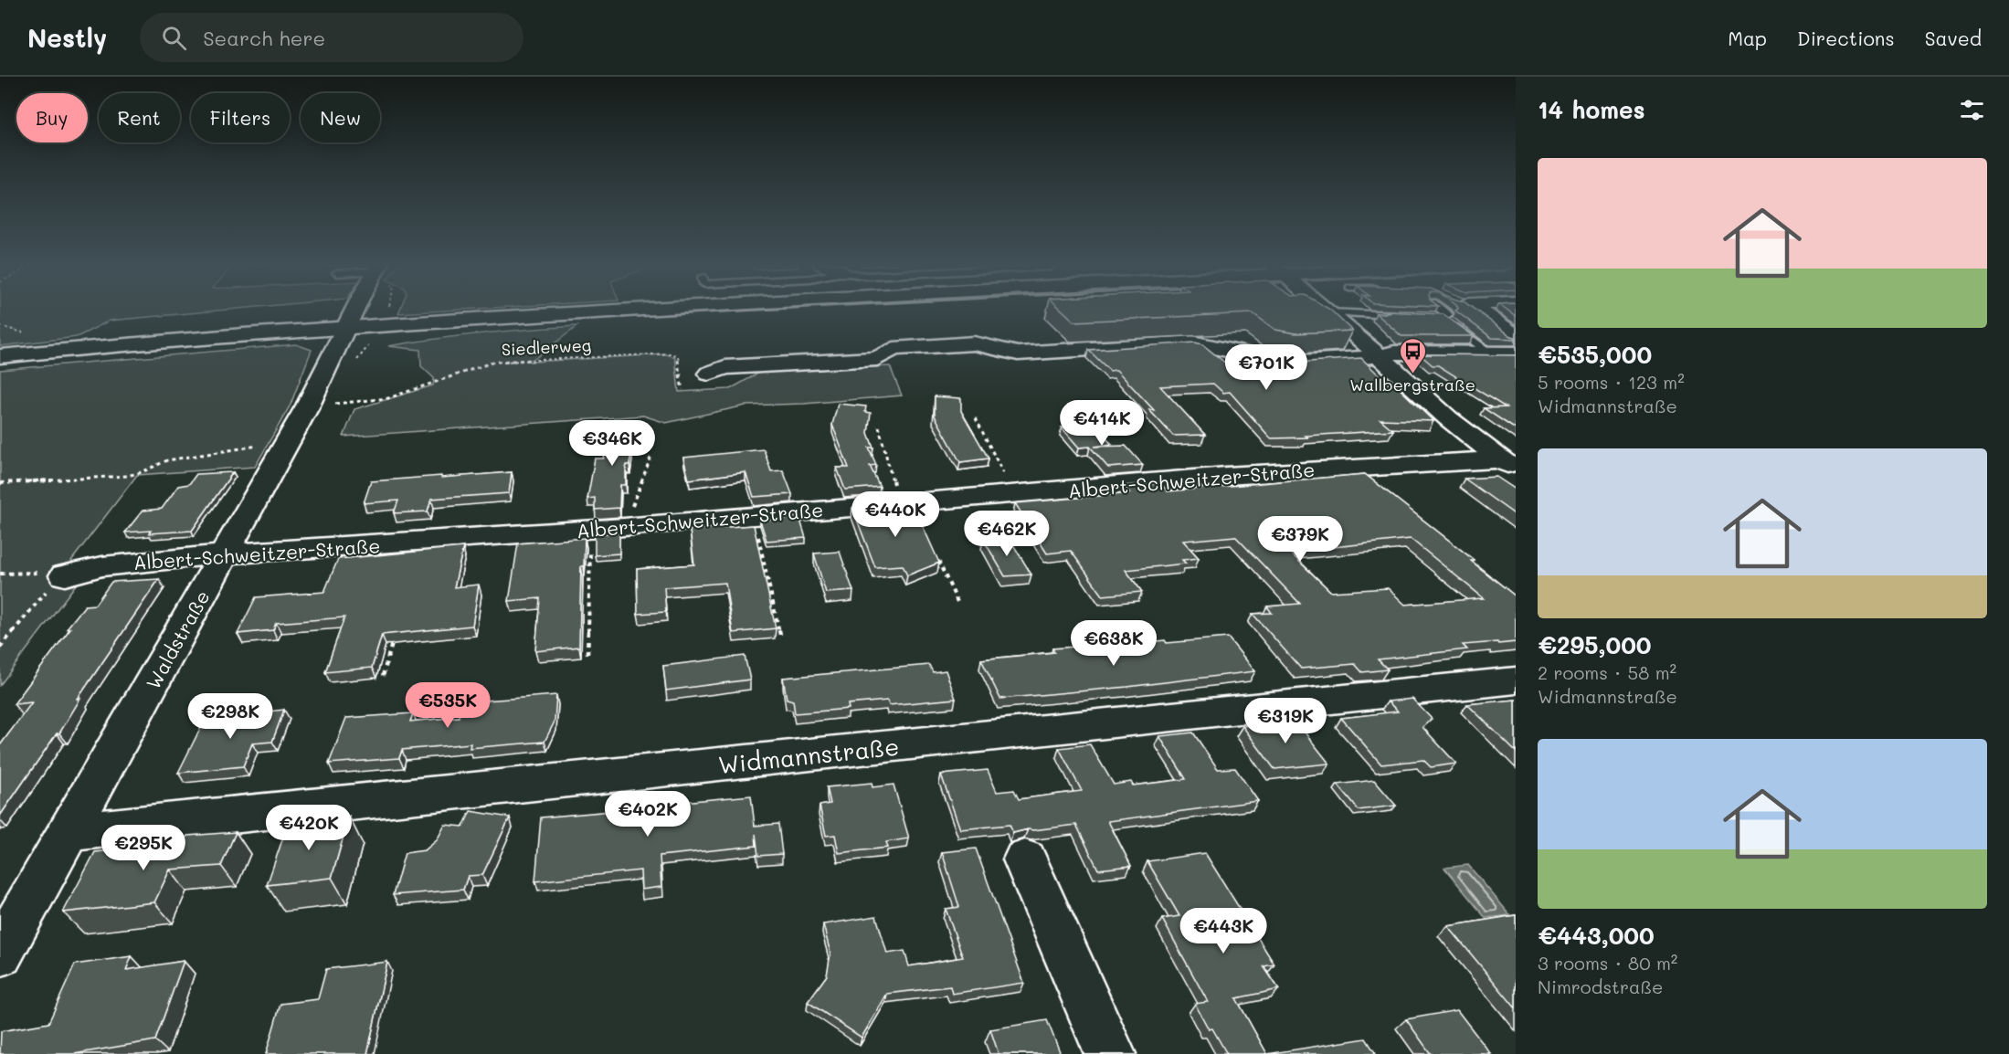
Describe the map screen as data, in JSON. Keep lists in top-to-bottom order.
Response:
{
  "streets": {
    "street": ["Albert-Schweitzer-Straße", "Waldstraße", "Widmannstraße"],
    "path": ["Siedlerweg"]
  },
  "crossings": [
    ["Siedlerweg", "Waldstraße"],
    ["Albert-Schweitzer-Straße", "Waldstraße"],
    ["Waldstraße", "Widmannstraße"]
  ],
  "places": {
    "bus stop": ["Wallbergstraße"]
  },
  "page": {
    "header": "Nestly",
    "search": "Search here",
    "nav": ["Map", "Directions", "Saved"],
    "heading": "14 homes",
    "chip": [
      "Buy",
      "Rent",
      "Filters",
      "New"
    ],
    "list": [
      {
        "name": "€535,000",
        "note": "5 rooms · 123 m² · Widmannstraße"
      },
      {
        "name": "€295,000",
        "note": "2 rooms · 58 m² · Widmannstraße"
      },
      {
        "name": "€443,000",
        "note": "3 rooms · 80 m² · Nimrodstraße"
      }
    ],
    "price": [
      "€701K",
      "€414K",
      "€346K",
      "€440K",
      "€462K",
      "€379K",
      "€638K",
      "€535K",
      "€298K",
      "€319K",
      "€402K",
      "€420K",
      "€295K",
      "€443K"
    ]
  }
}
